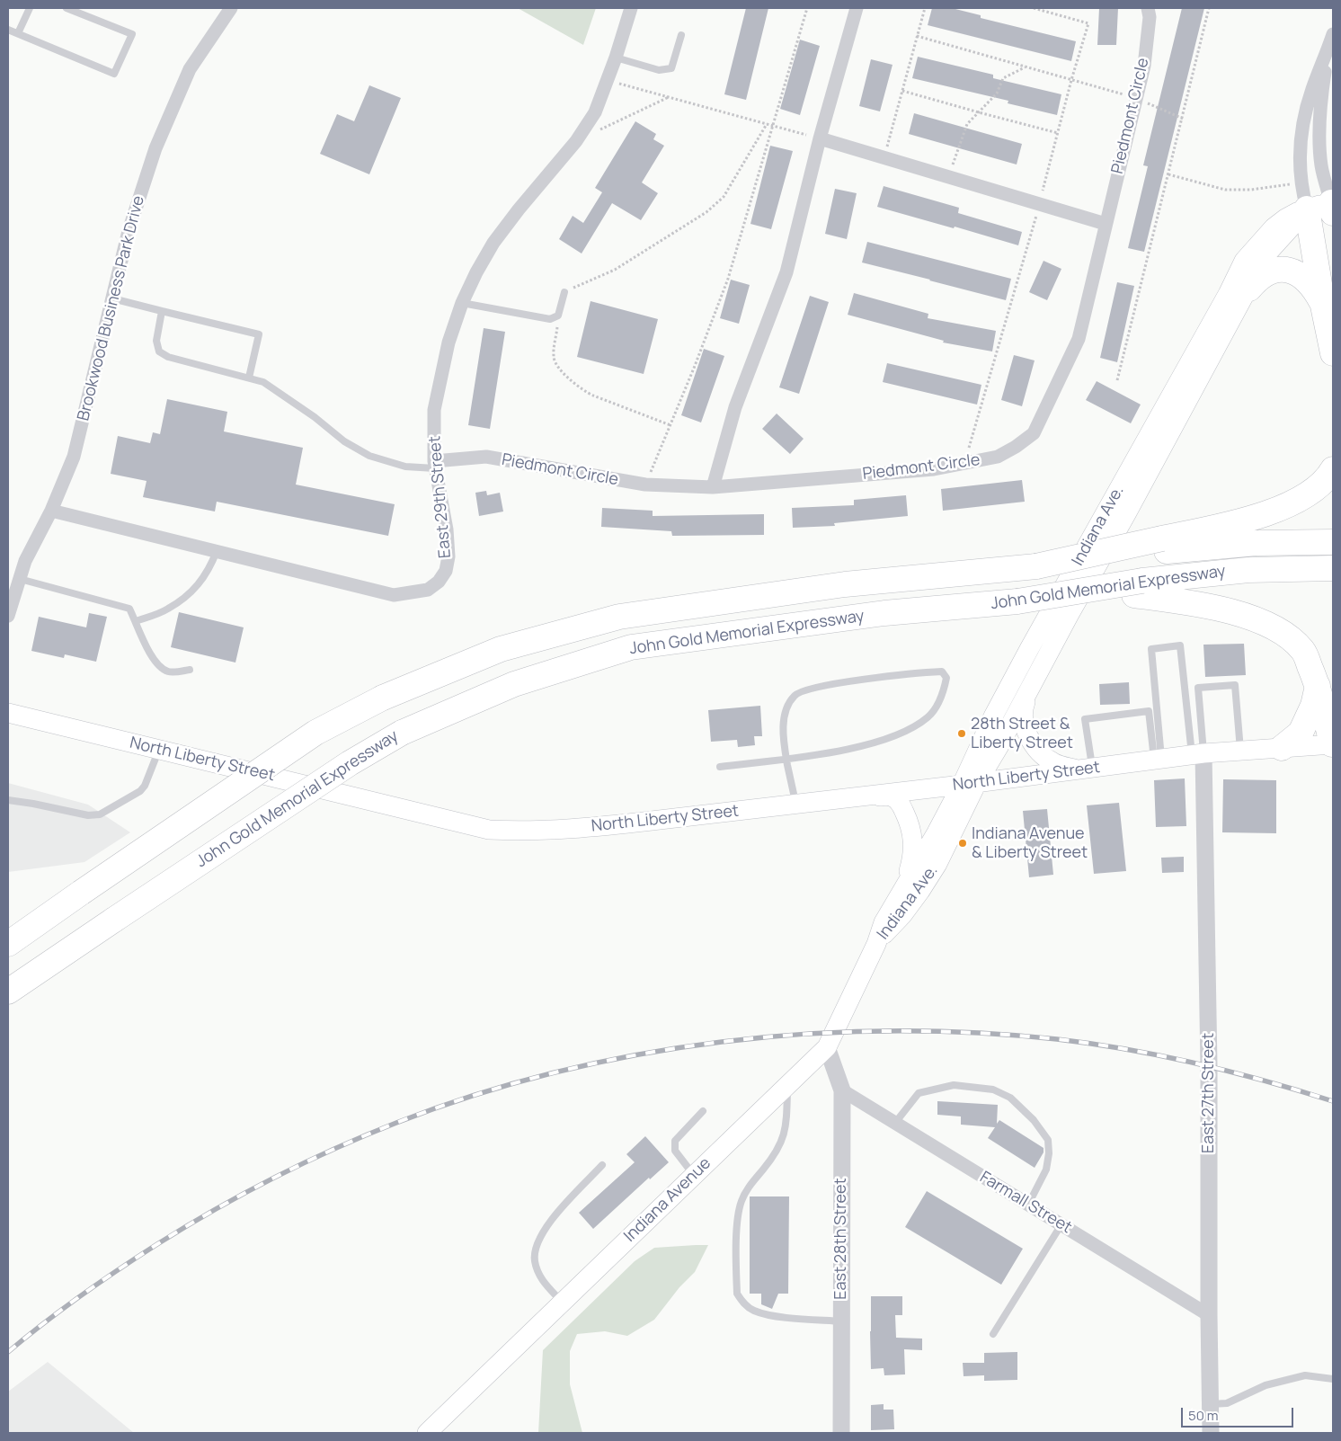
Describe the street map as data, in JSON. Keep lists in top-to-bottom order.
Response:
{
  "streets": {
    "highway": ["John Gold Memorial Expressway"],
    "main road": ["Indiana Ave.", "North Liberty Street", "Indiana Avenue"],
    "street": [
      "Piedmont Circle",
      "Brookwood Business Park Drive",
      "East 29th Street",
      "East 27th Street",
      "Farmall Street",
      "East 28th Street"
    ]
  },
  "crossings": [
    ["Piedmont Circle", "East 29th Street"],
    ["Brookwood Business Park Drive", "East 29th Street"],
    ["Indiana Ave.", "North Liberty Street"],
    ["Indiana Ave.", "Indiana Avenue"],
    ["North Liberty Street", "East 27th Street"],
    ["East 27th Street", "Farmall Street"],
    ["Indiana Avenue", "East 28th Street"],
    ["Farmall Street", "East 28th Street"]
  ],
  "places": ["28th Street & Liberty Street", "Indiana Avenue & Liberty Street"],
  "scale_bar": "50 m"
}
